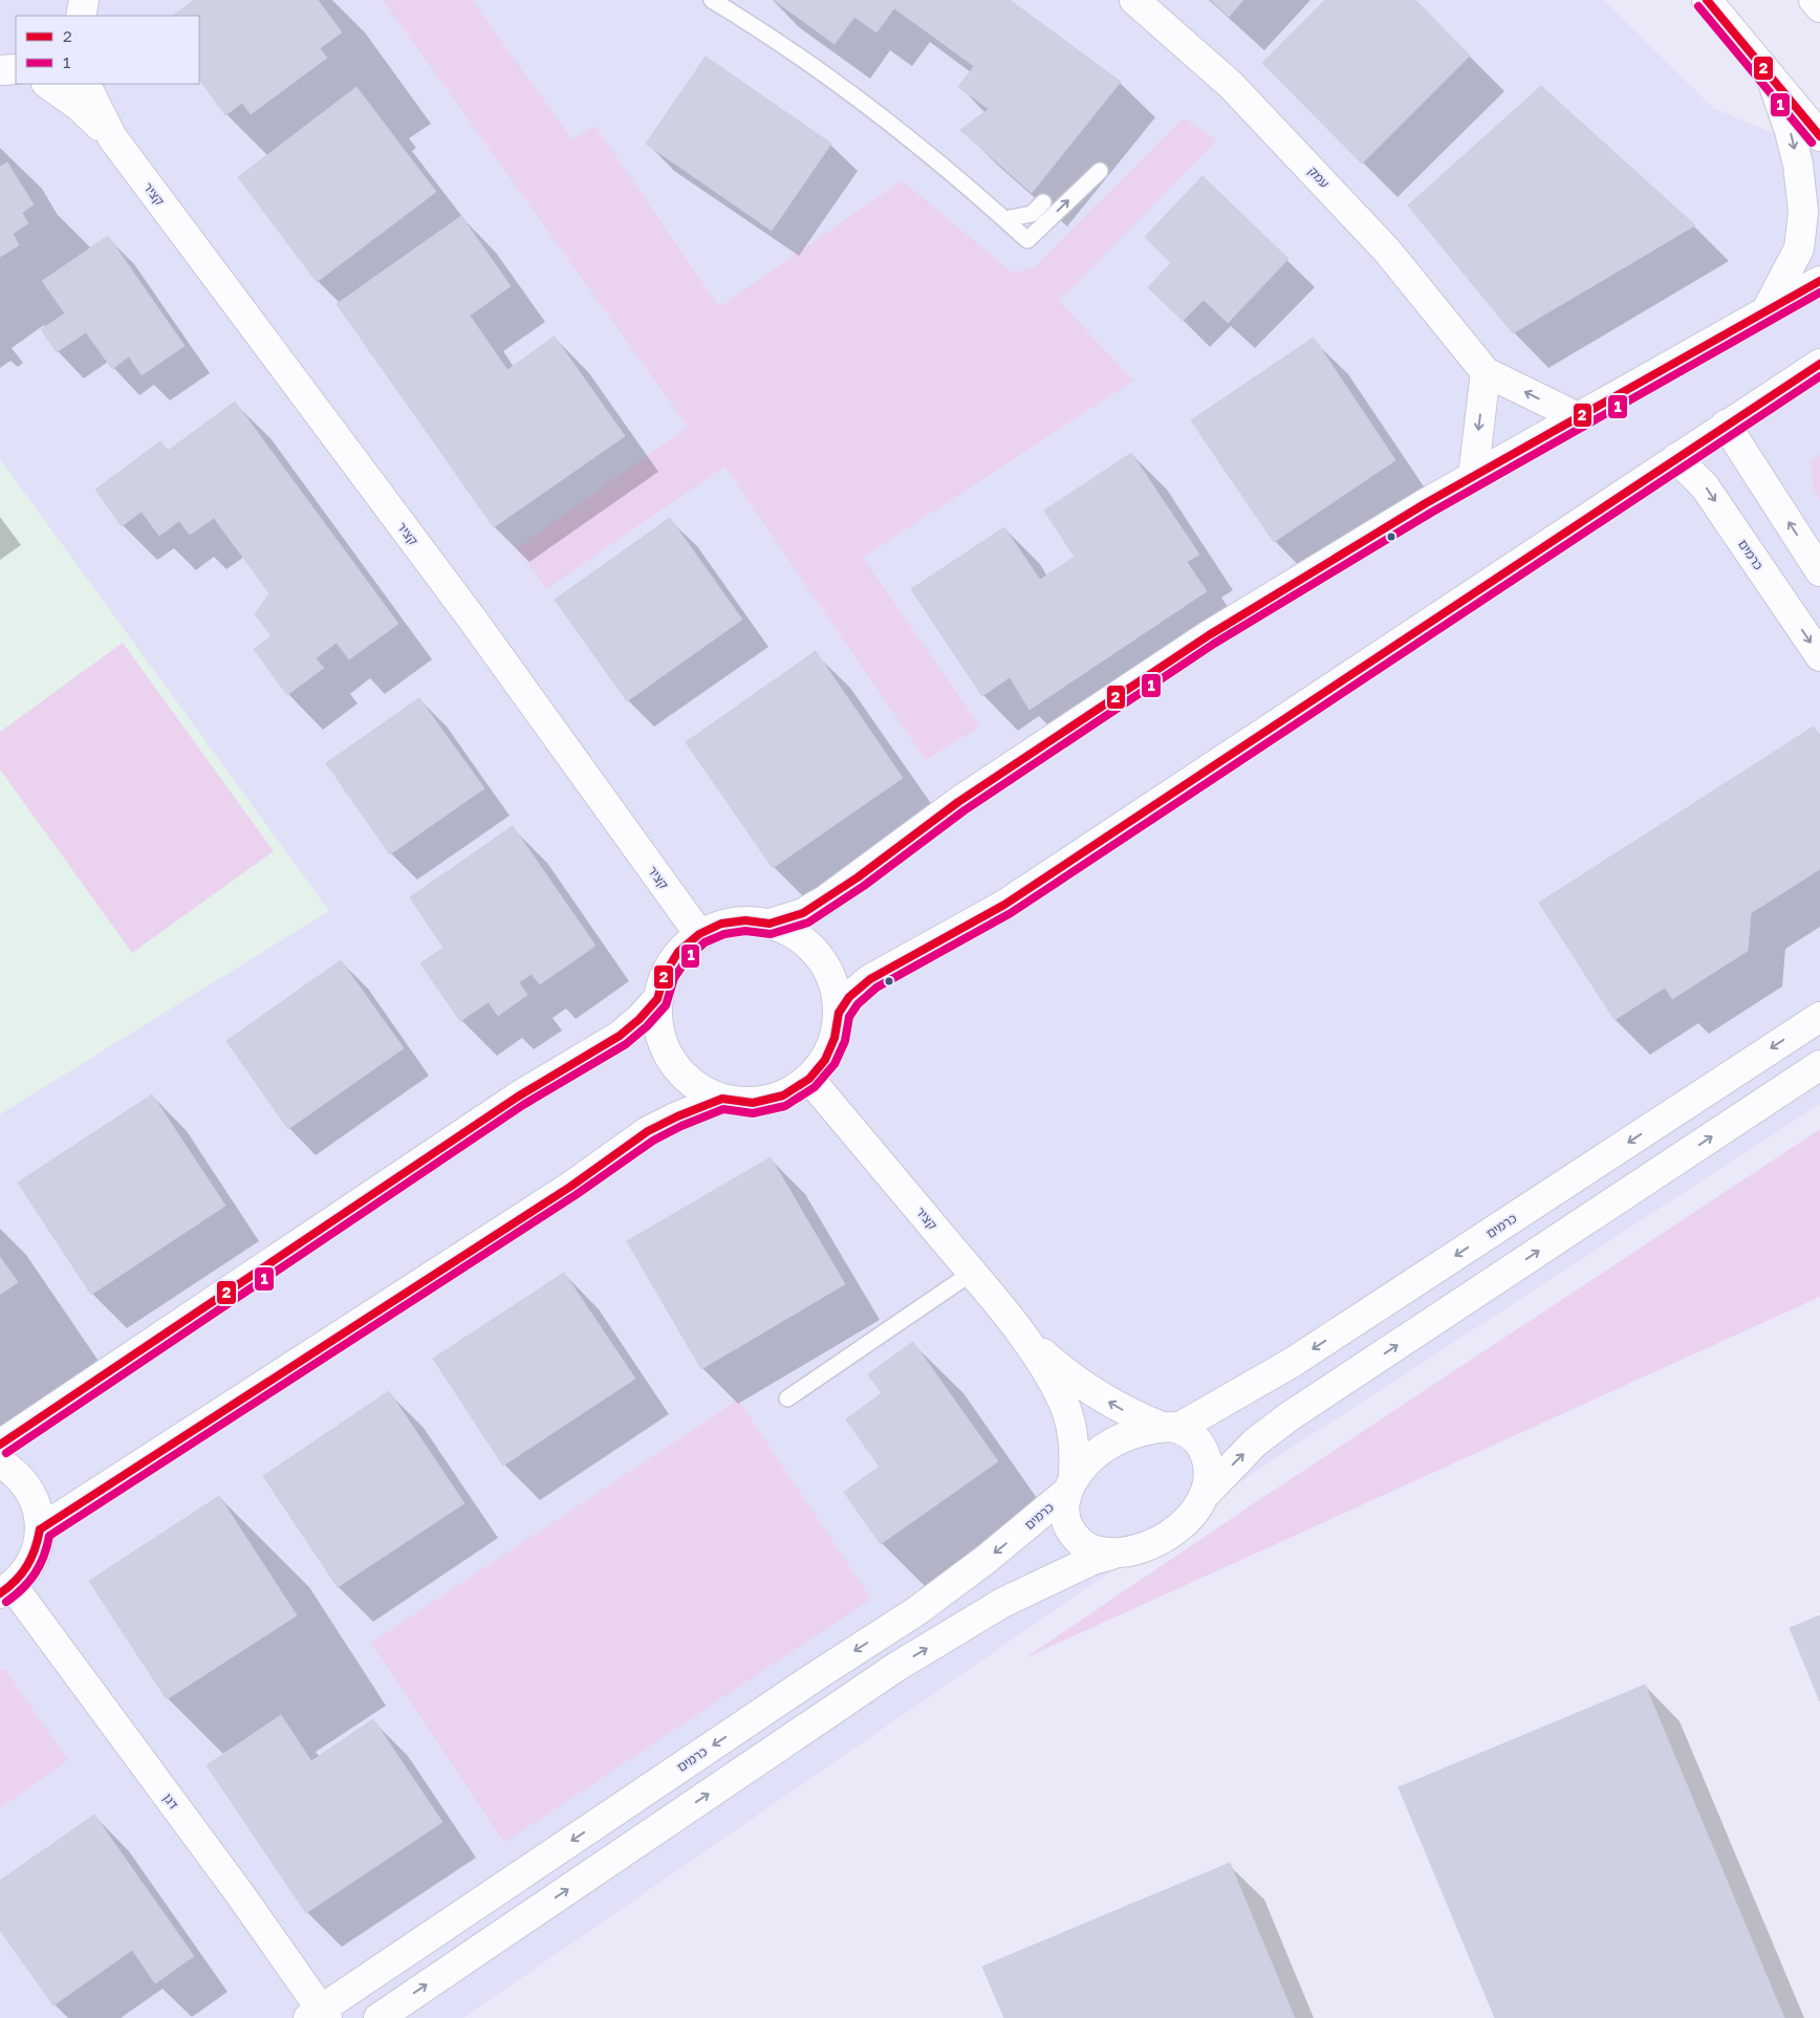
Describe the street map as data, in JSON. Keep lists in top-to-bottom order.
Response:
{
  "streets": {
    "street": [
      "עמק",
      "קציר",
      "כרמים",
      "דגן"
    ]
  },
  "crossings": [
    ["קציר", "כרמים"],
    ["כרמים", "דגן"]
  ],
  "lines": ["transit line 2", "transit line 1"],
  "legend": ["2", "1"]
}
